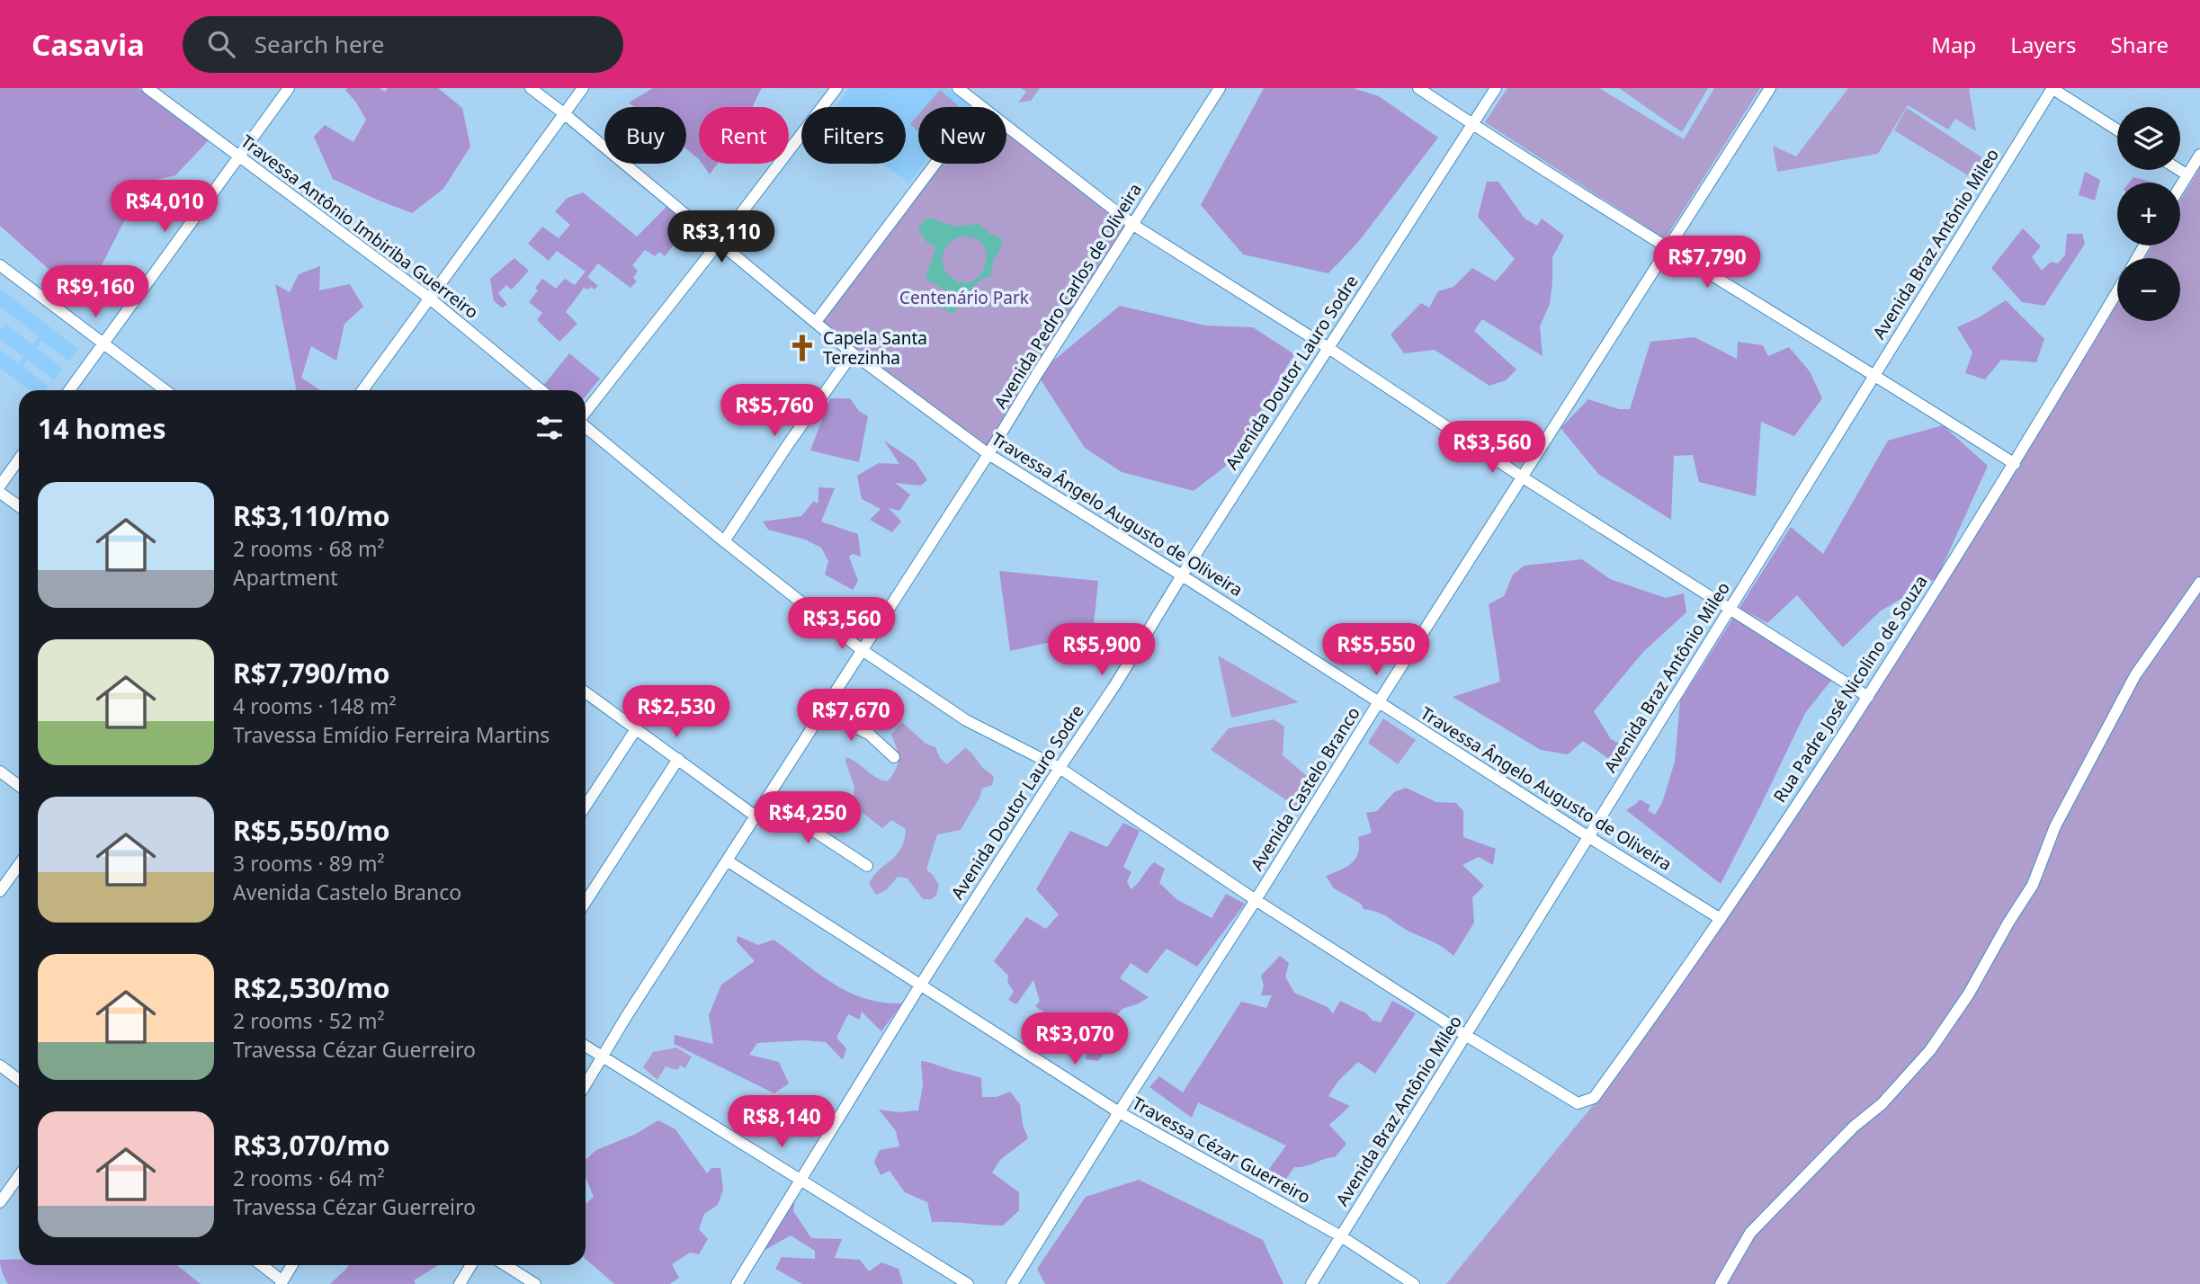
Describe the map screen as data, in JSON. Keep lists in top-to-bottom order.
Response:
{
  "streets": {
    "street": [
      "Travessa Antônio Imbiriba Guerreiro",
      "Avenida Braz Antônio Mileo",
      "Avenida Pedro Carlos de Oliveira",
      "Avenida Doutor Lauro Sodre",
      "Travessa Ângelo Augusto de Oliveira",
      "Rua Padre José Nicolino de Souza",
      "Avenida Castelo Branco",
      "Travessa Cézar Guerreiro"
    ]
  },
  "crossings": [
    ["Avenida Braz Antônio Mileo", "Travessa Ângelo Augusto de Oliveira"],
    ["Avenida Braz Antônio Mileo", "Rua Padre José Nicolino de Souza"],
    ["Avenida Braz Antônio Mileo", "Travessa Cézar Guerreiro"],
    ["Avenida Pedro Carlos de Oliveira", "Travessa Ângelo Augusto de Oliveira"],
    ["Avenida Pedro Carlos de Oliveira", "Travessa Cézar Guerreiro"],
    ["Avenida Doutor Lauro Sodre", "Travessa Ângelo Augusto de Oliveira"],
    ["Avenida Doutor Lauro Sodre", "Travessa Cézar Guerreiro"],
    ["Travessa Ângelo Augusto de Oliveira", "Rua Padre José Nicolino de Souza"],
    ["Travessa Ângelo Augusto de Oliveira", "Avenida Castelo Branco"],
    ["Avenida Castelo Branco", "Travessa Cézar Guerreiro"]
  ],
  "parks": ["Centenário Park"],
  "places": {
    "church": ["Capela Santa Terezinha"]
  },
  "page": {
    "header": "Casavia",
    "search": "Search here",
    "nav": ["Map", "Layers", "Share"],
    "map_buttons": ["+", "−"],
    "chip": [
      "Buy",
      "Rent",
      "Filters",
      "New"
    ],
    "price": [
      "R$4,010",
      "R$3,110",
      "R$7,790",
      "R$9,160",
      "R$5,760",
      "R$3,560",
      "R$3,560",
      "R$5,900",
      "R$5,550",
      "R$2,530",
      "R$7,670",
      "R$4,250",
      "R$3,070",
      "R$8,140"
    ],
    "heading": "14 homes",
    "list": [
      {
        "name": "R$3,110/mo",
        "note": "2 rooms · 68 m² · Apartment"
      },
      {
        "name": "R$7,790/mo",
        "note": "4 rooms · 148 m² · Travessa Emídio Ferreira Martins"
      },
      {
        "name": "R$5,550/mo",
        "note": "3 rooms · 89 m² · Avenida Castelo Branco"
      },
      {
        "name": "R$2,530/mo",
        "note": "2 rooms · 52 m² · Travessa Cézar Guerreiro"
      },
      {
        "name": "R$3,070/mo",
        "note": "2 rooms · 64 m² · Travessa Cézar Guerreiro"
      }
    ]
  }
}
